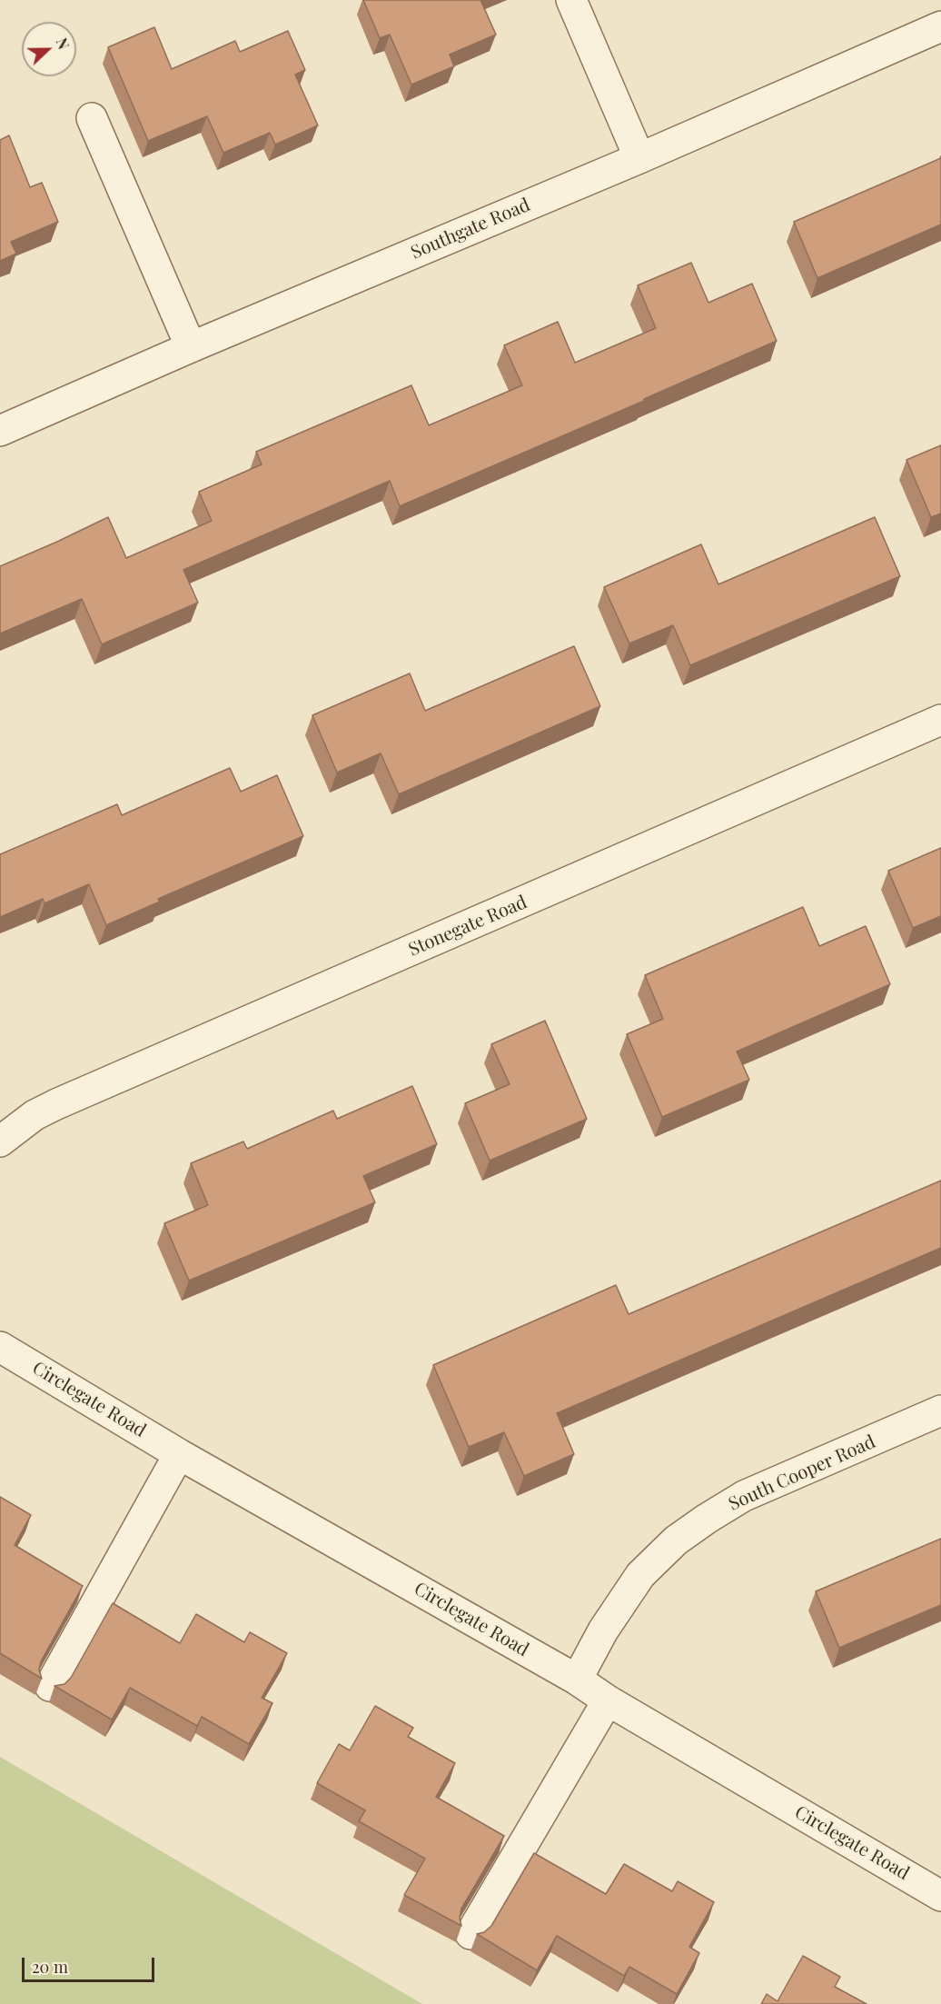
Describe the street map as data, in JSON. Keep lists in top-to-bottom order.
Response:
{
  "streets": {
    "street": [
      "Southgate Road",
      "Stonegate Road",
      "Circlegate Road",
      "South Cooper Road"
    ]
  },
  "crossings": [
    ["Circlegate Road", "South Cooper Road"]
  ],
  "scale_bar": "20 m",
  "north": "right"
}
